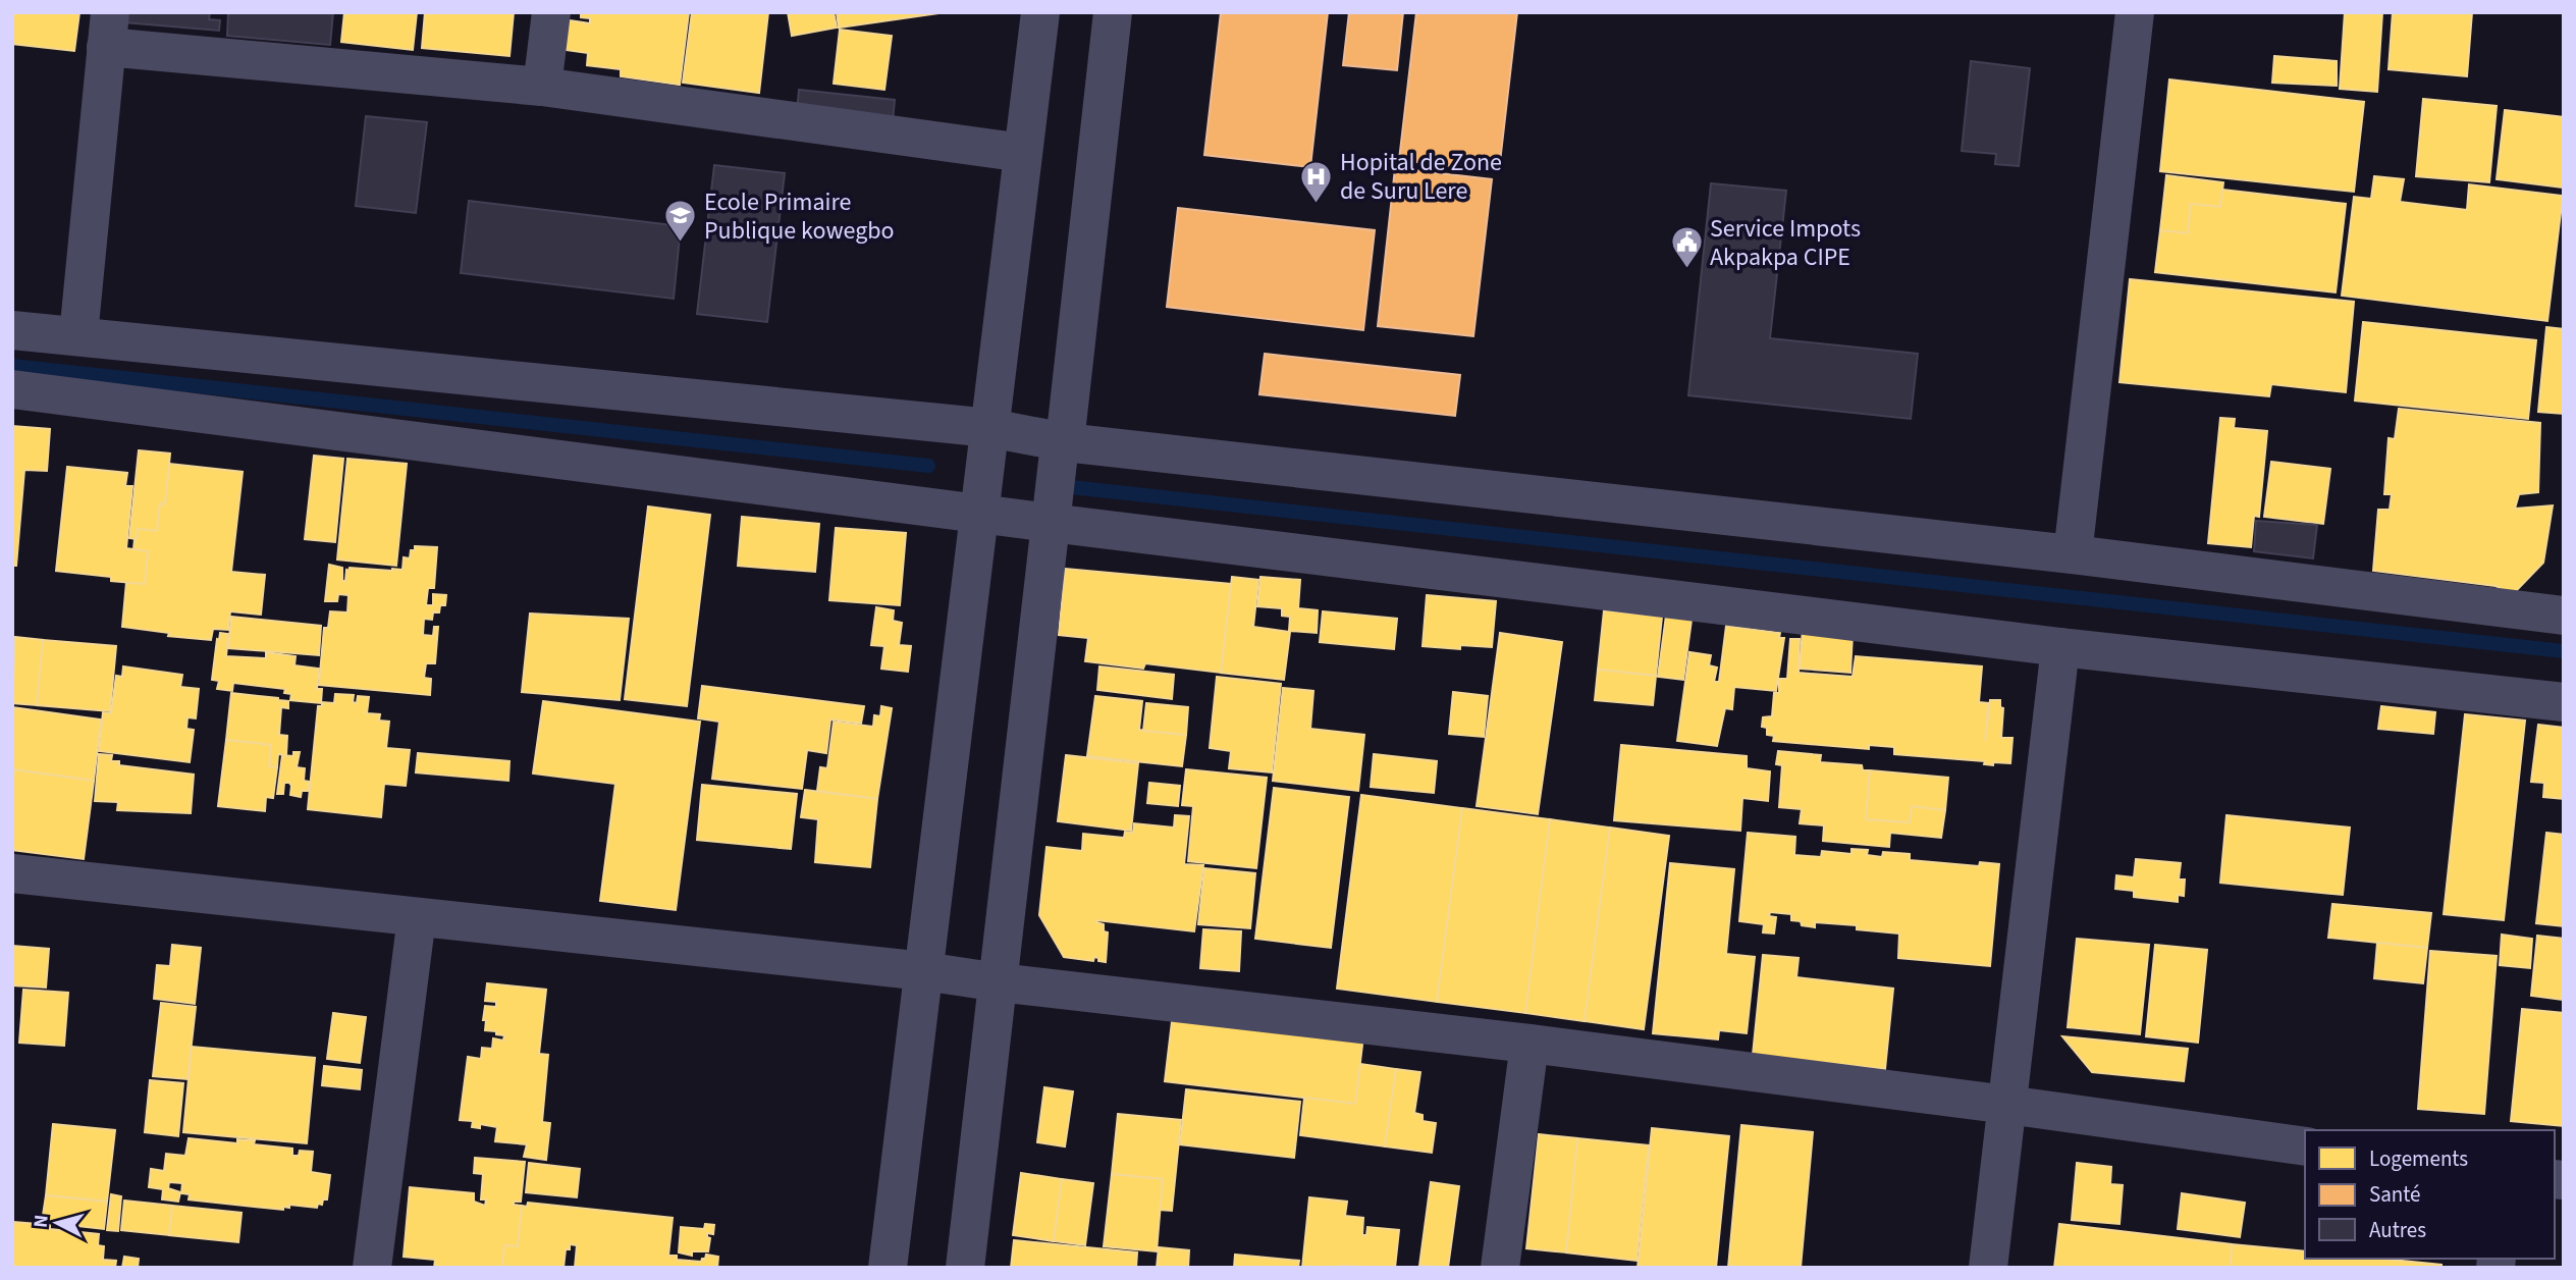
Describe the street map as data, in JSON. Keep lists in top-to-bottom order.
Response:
{
  "places": {
    "hospital": ["Hopital de Zone de Suru Lere"],
    "school or university": ["Ecole Primaire Publique kowegbo"],
    "public building": ["Service Impots Akpakpa CIPE"]
  },
  "legend": ["Logements", "Santé", "Autres"],
  "north": "left"
}
